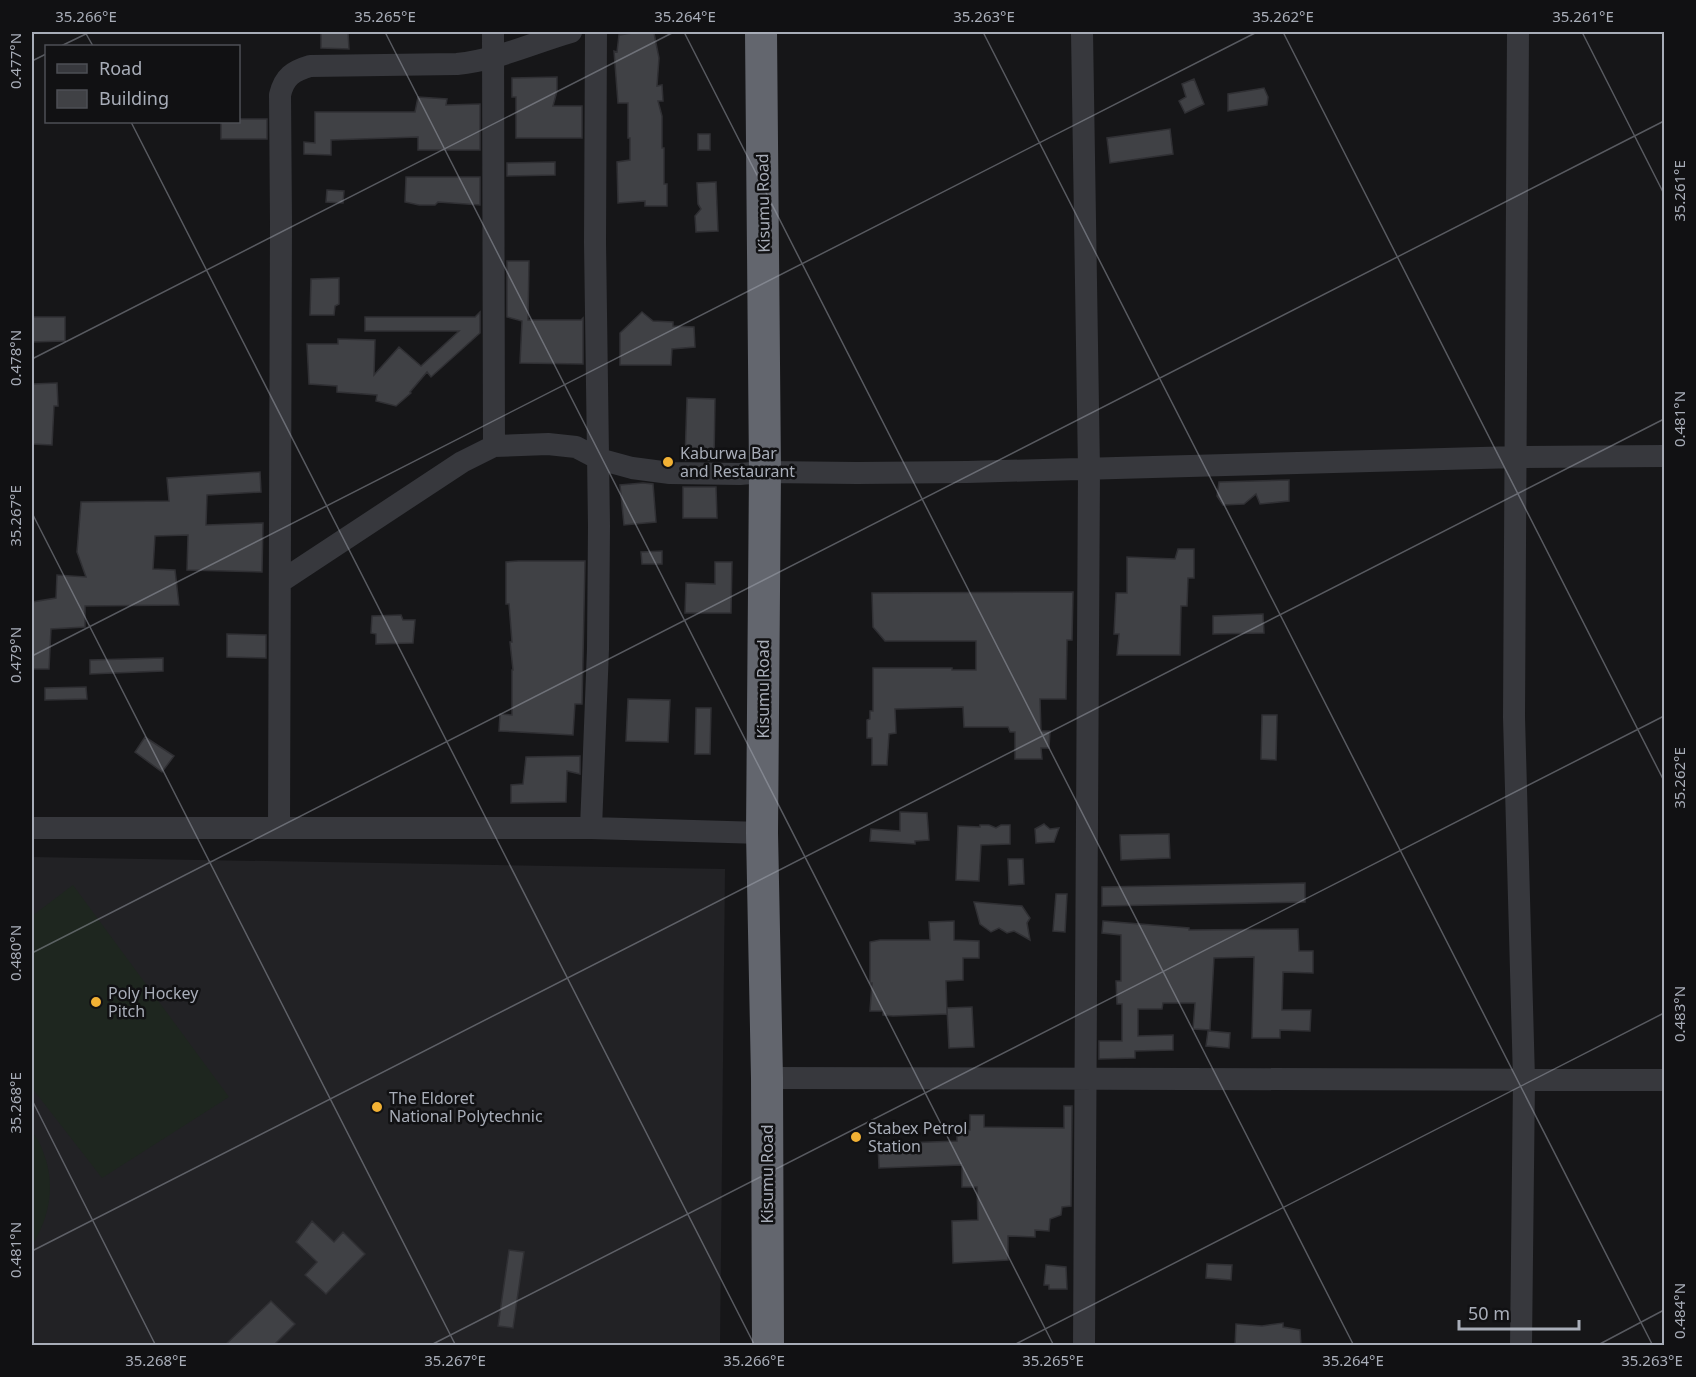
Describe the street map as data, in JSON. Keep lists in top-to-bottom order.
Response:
{
  "streets": {
    "highway": ["Kisumu Road"]
  },
  "places": [
    "Kaburwa Bar and Restaurant",
    "Poly Hockey Pitch",
    "The Eldoret National Polytechnic",
    "Stabex Petrol Station"
  ],
  "legend": ["Road", "Building"],
  "scale_bar": "50 m",
  "coordinates": [
    "35.266°E",
    "35.265°E",
    "35.264°E",
    "35.263°E",
    "35.262°E",
    "35.261°E",
    "0.477°N",
    "0.478°N",
    "0.481°N",
    "35.267°E",
    "0.479°N",
    "0.480°N",
    "0.483°N",
    "35.268°E",
    "0.484°N"
  ]
}
